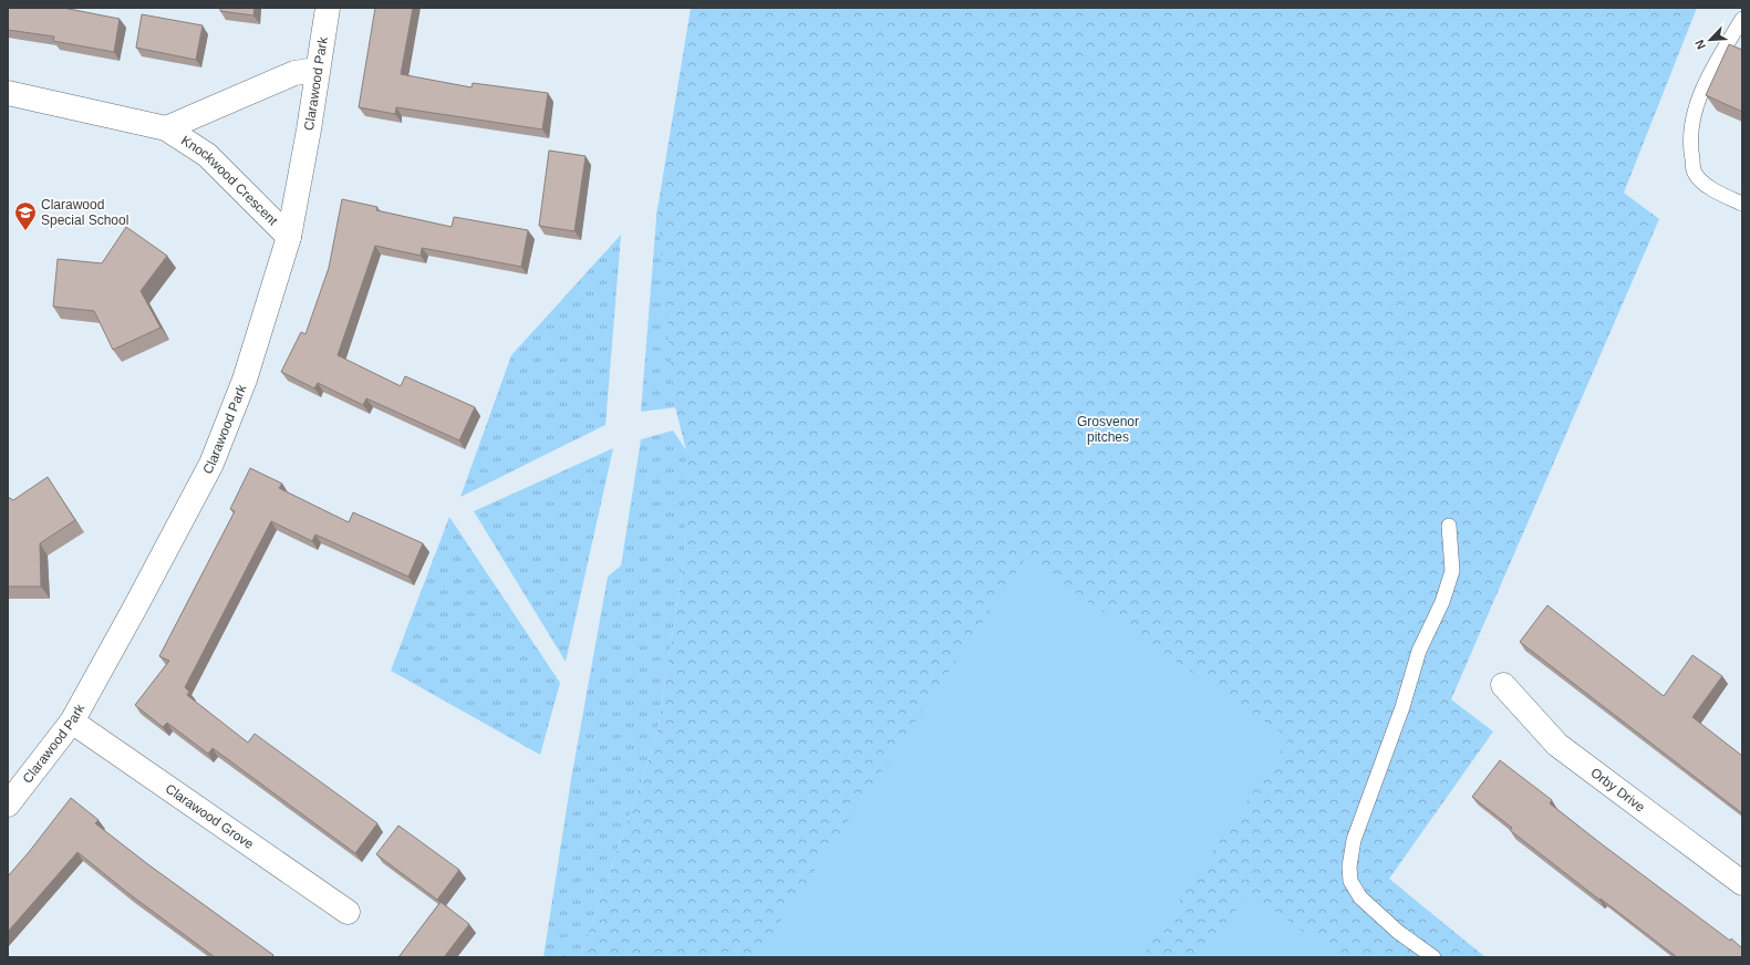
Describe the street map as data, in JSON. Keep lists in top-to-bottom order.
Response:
{
  "streets": {
    "street": [
      "Clarawood Park",
      "Knockwood Crescent",
      "Orby Drive",
      "Clarawood Grove"
    ]
  },
  "crossings": [
    ["Clarawood Park", "Knockwood Crescent"],
    ["Clarawood Park", "Clarawood Grove"]
  ],
  "parks": ["Grosvenor pitches"],
  "places": {
    "school or university": ["Clarawood Special School"]
  },
  "north": "bottom left"
}
